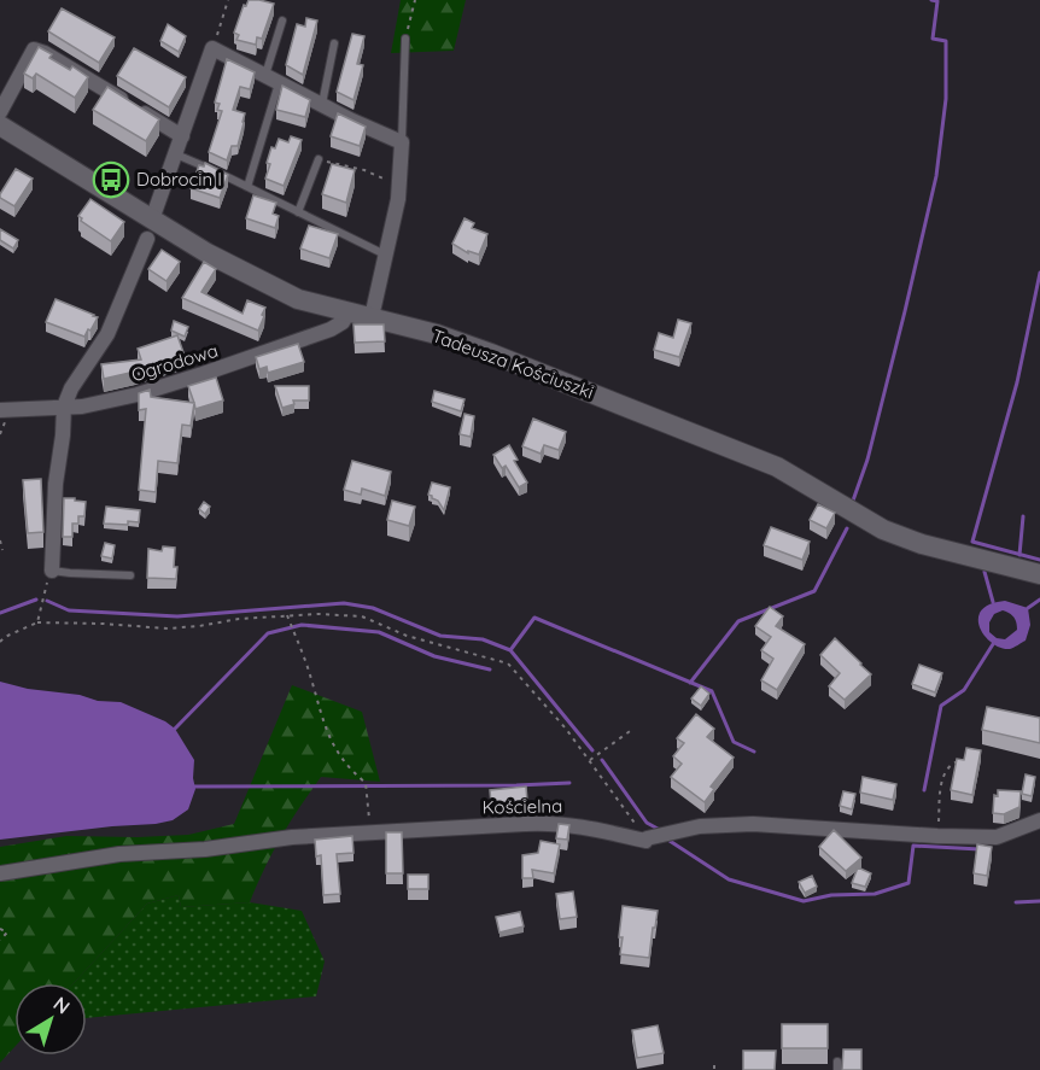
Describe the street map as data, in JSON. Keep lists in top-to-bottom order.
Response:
{
  "streets": {
    "street": ["Ogrodowa", "Tadeusza Kościuszki", "Kościelna"]
  },
  "crossings": [
    ["Ogrodowa", "Tadeusza Kościuszki"]
  ],
  "places": {
    "bus stop": ["Dobrocin I"]
  },
  "north": "top right"
}
